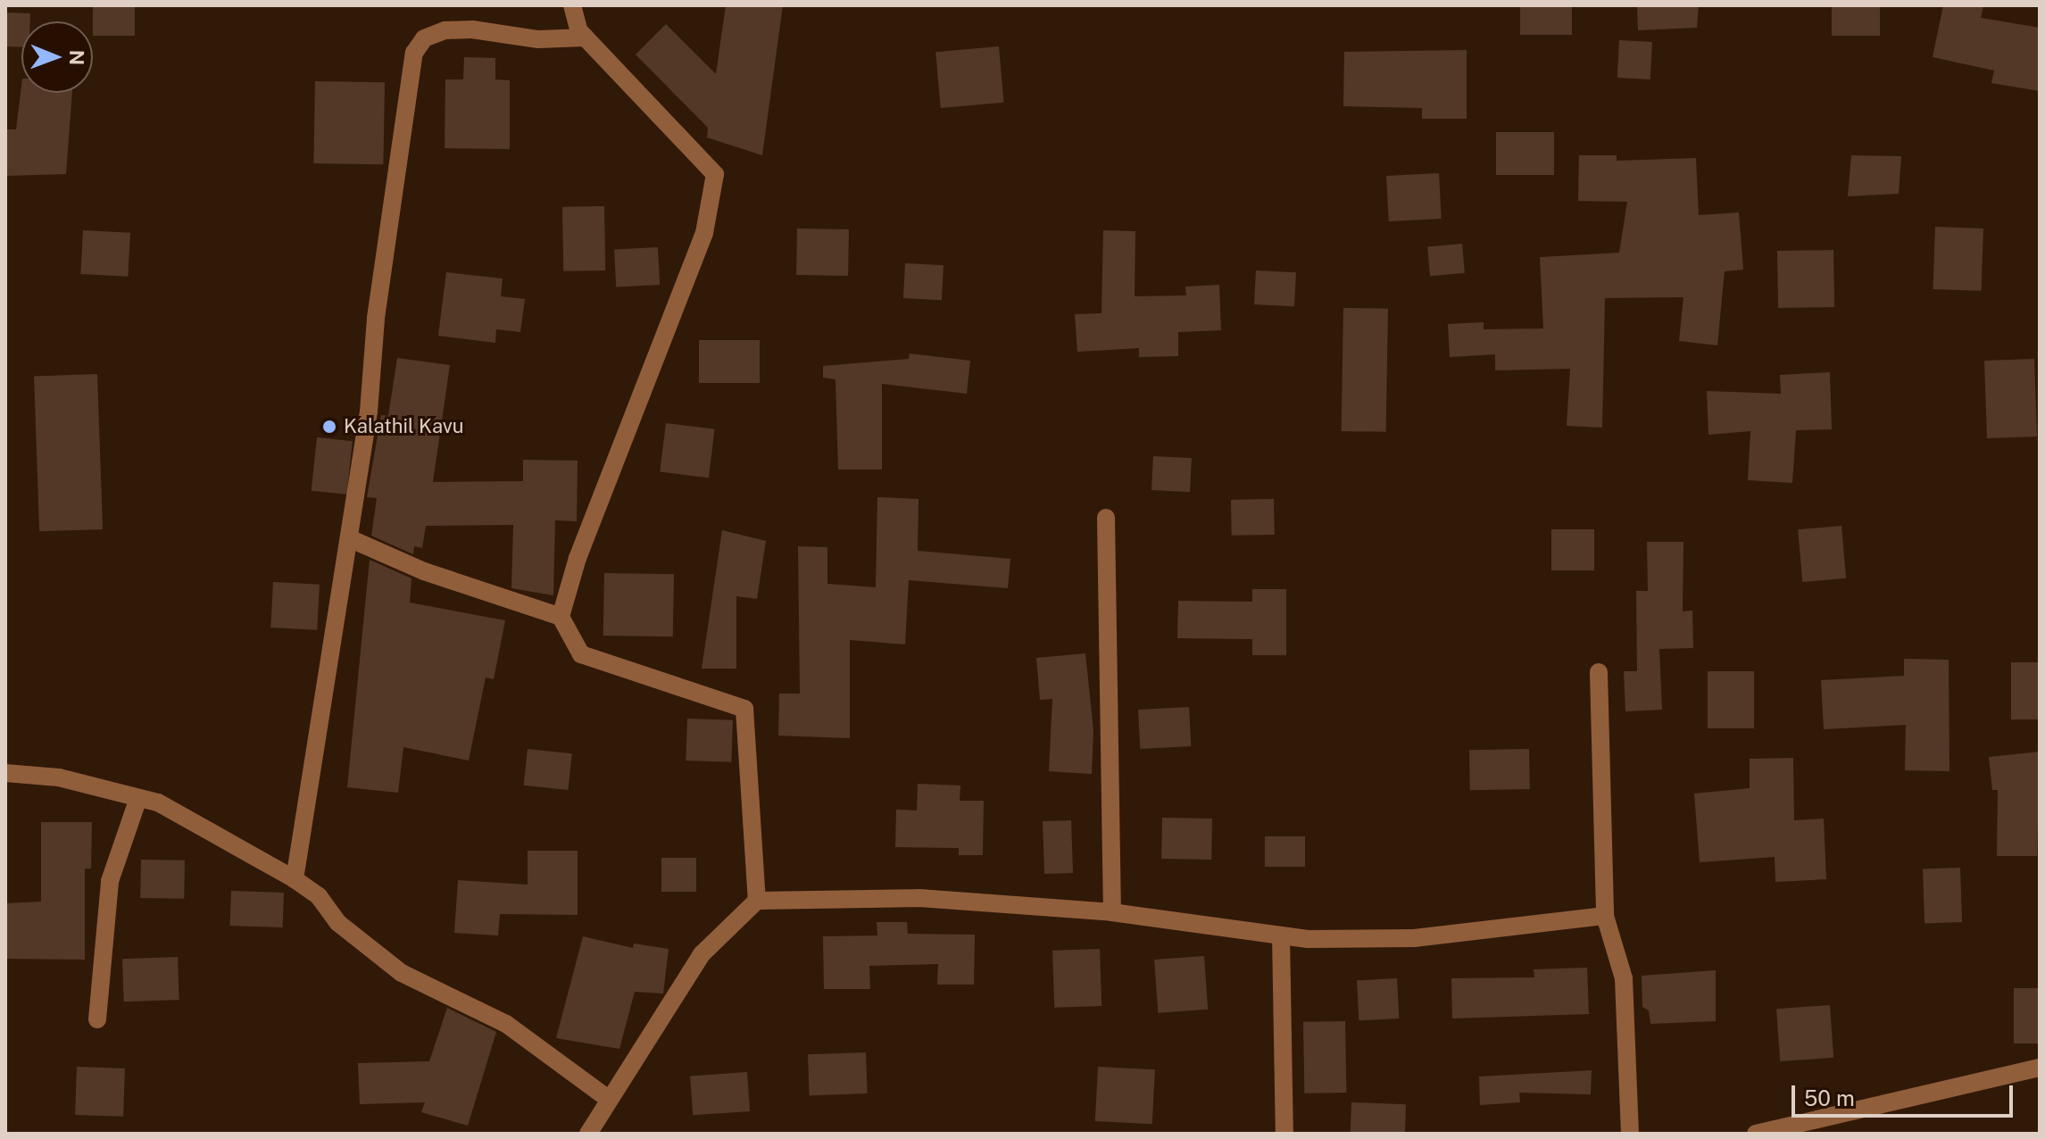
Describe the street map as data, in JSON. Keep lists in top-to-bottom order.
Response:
{
  "places": ["Kalathil Kavu"],
  "scale_bar": "50 m",
  "north": "right"
}
